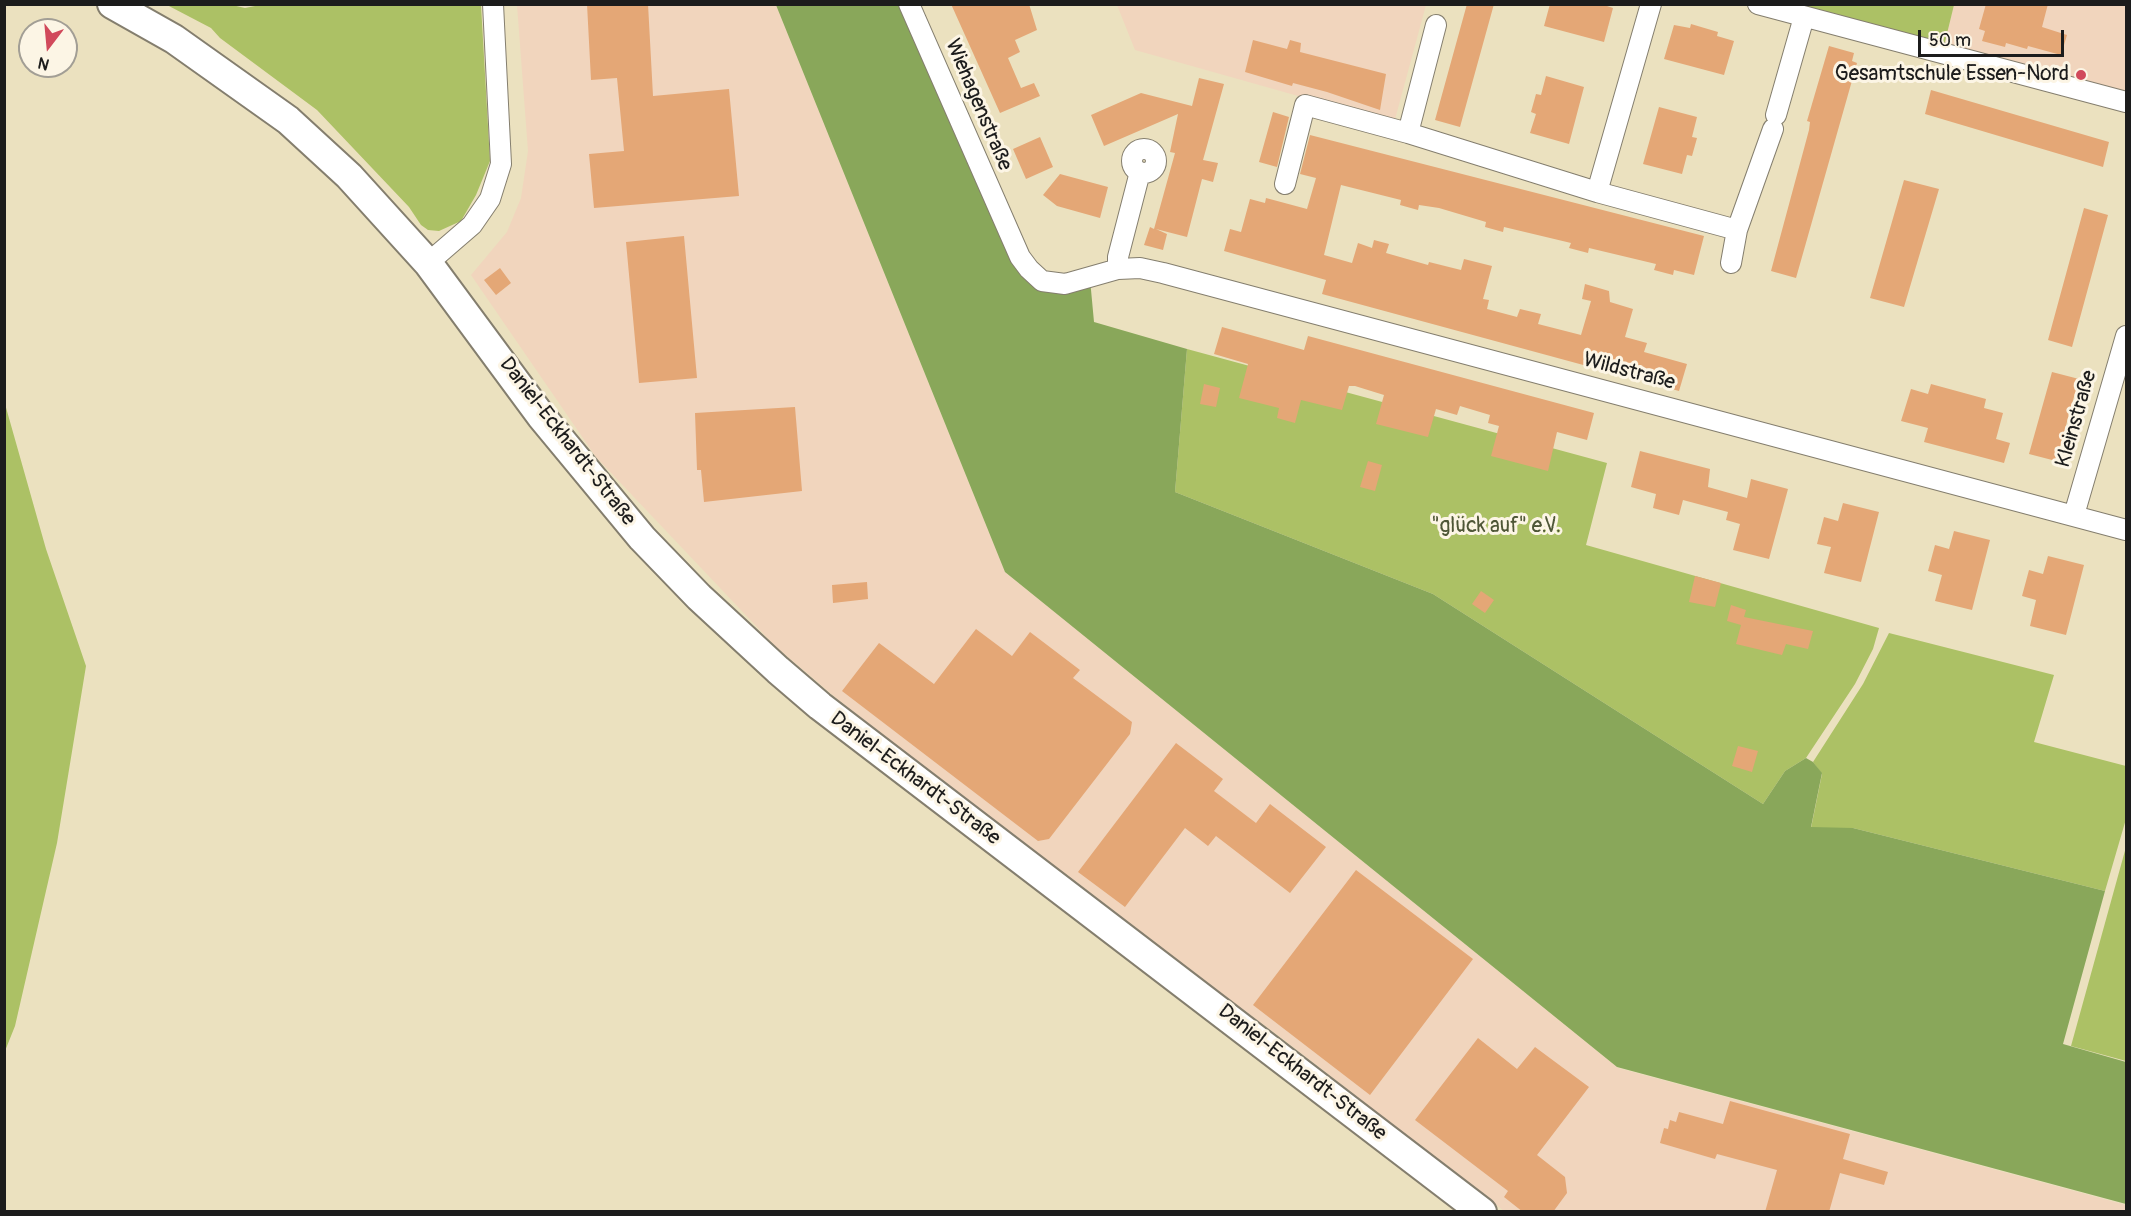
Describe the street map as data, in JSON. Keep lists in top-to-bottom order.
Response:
{
  "streets": {
    "street": [
      "Wiehagenstraße",
      "Wildstraße",
      "Kleinstraße",
      "Daniel-Eckhardt-Straße"
    ]
  },
  "crossings": [
    ["Wiehagenstraße", "Wildstraße"],
    ["Wildstraße", "Kleinstraße"]
  ],
  "parks": ["\"glück auf\" e.V."],
  "places": ["Gesamtschule Essen-Nord"],
  "scale_bar": "50 m",
  "north": "bottom"
}
